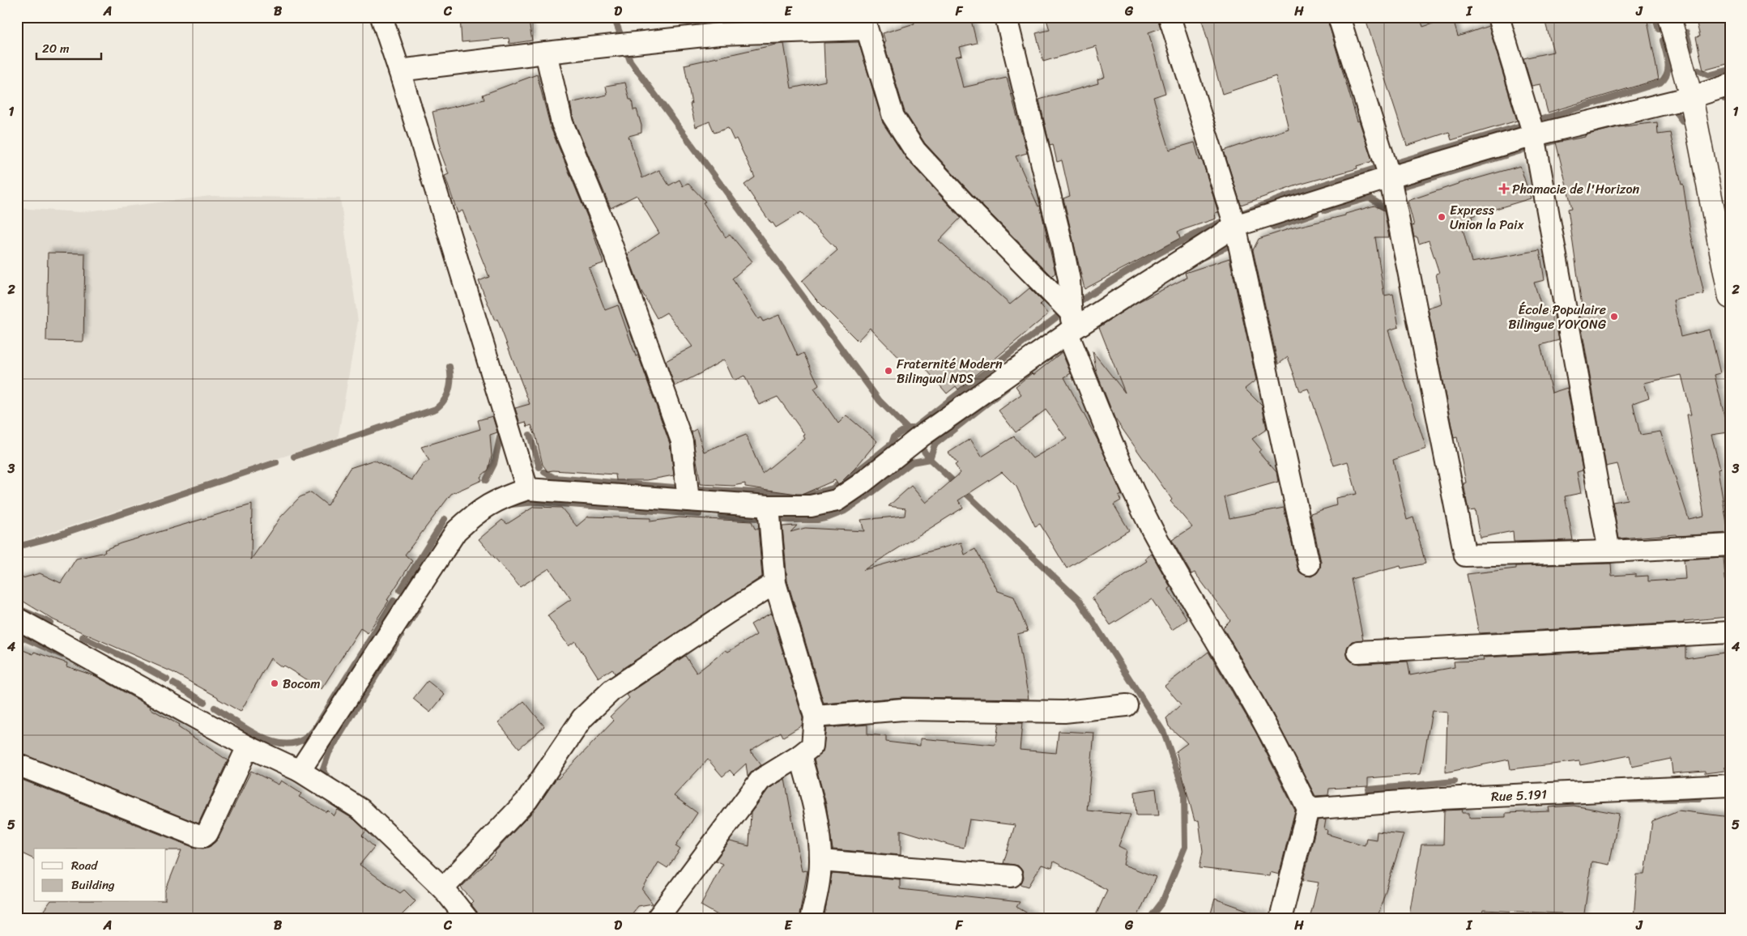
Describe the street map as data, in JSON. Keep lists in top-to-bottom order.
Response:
{
  "streets": {
    "street": ["Rue 5.191"]
  },
  "places": {
    "health": ["Phamacie de l'Horizon"],
    "other": [
      "Express Union la Paix",
      "École Populaire Bilingue YOYONG",
      "Fraternité Modern Bilingual NDS",
      "Bocom"
    ]
  },
  "legend": ["Road", "Building"],
  "scale_bar": "20 m",
  "grid": {
    "columns": [
      "A",
      "B",
      "C",
      "D",
      "E",
      "F",
      "G",
      "H",
      "I",
      "J"
    ],
    "rows": [
      "1",
      "2",
      "3",
      "4",
      "5"
    ]
  }
}
